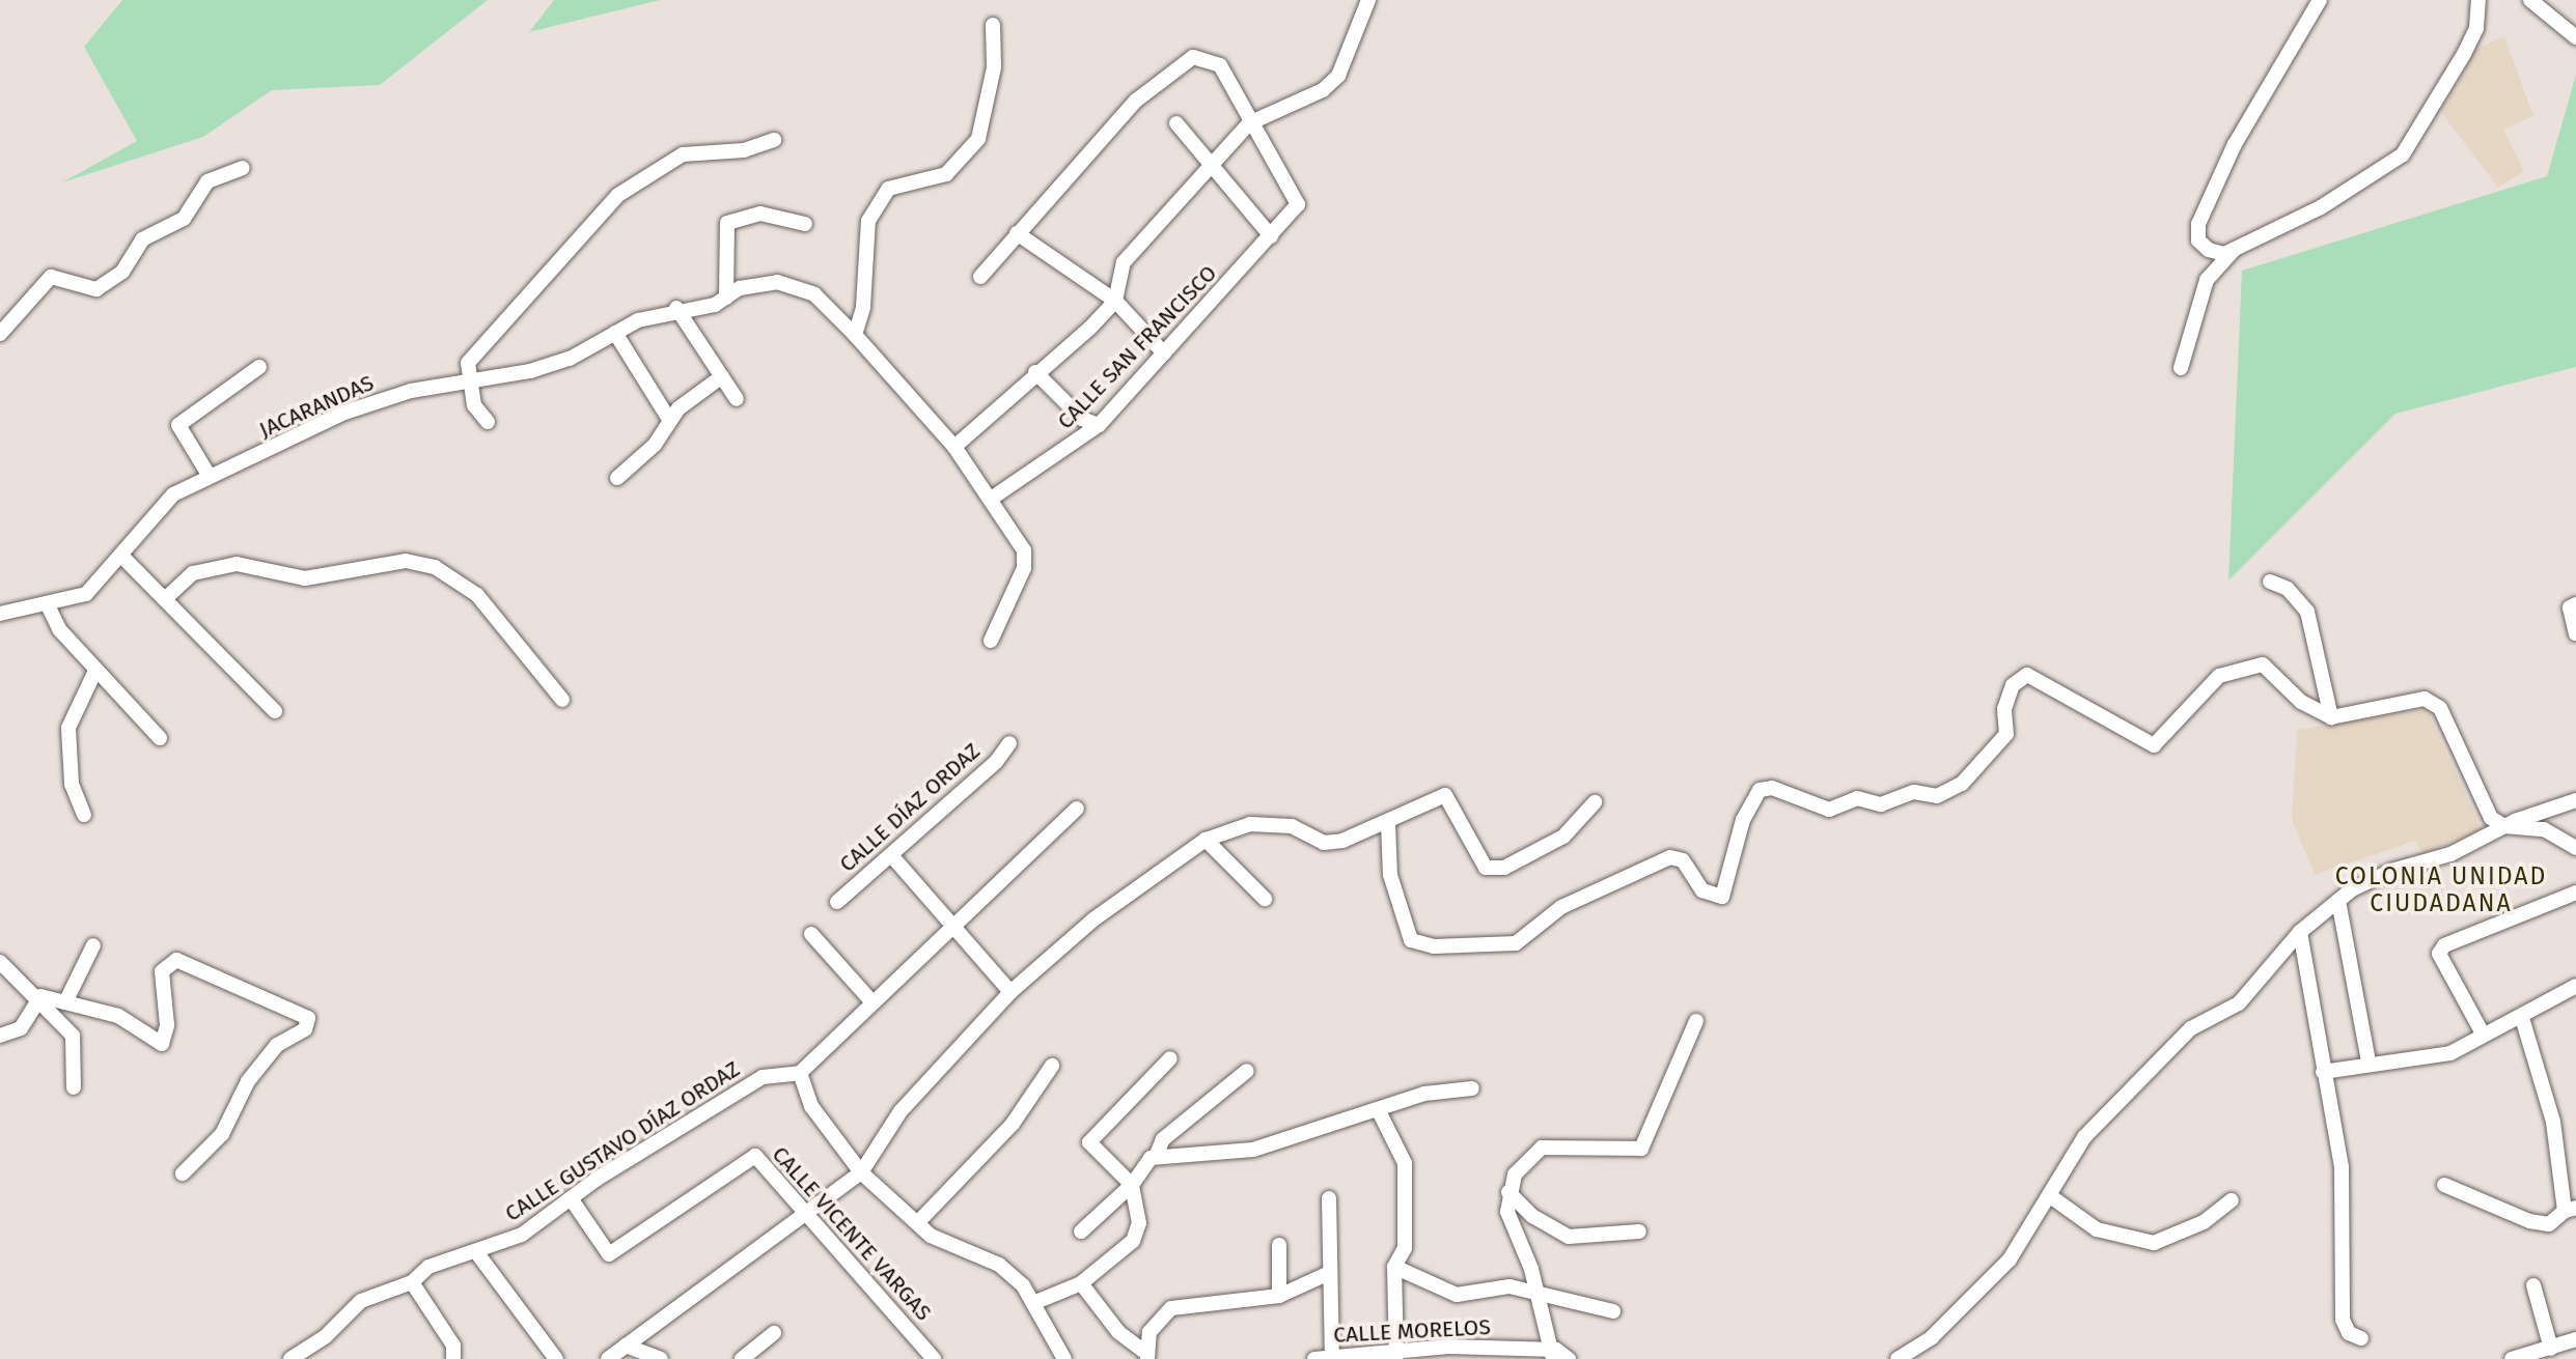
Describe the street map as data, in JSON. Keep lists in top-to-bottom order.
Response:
{
  "streets": {
    "street": [
      "CALLE SAN FRANCISCO",
      "JACARANDAS",
      "CALLE DÍAZ ORDAZ",
      "CALLE GUSTAVO DÍAZ ORDAZ",
      "CALLE VICENTE VARGAS",
      "CALLE MORELOS"
    ]
  },
  "crossings": [
    ["CALLE GUSTAVO DÍAZ ORDAZ", "CALLE VICENTE VARGAS"]
  ],
  "districts": ["COLONIA UNIDAD CIUDADANA"]
}
